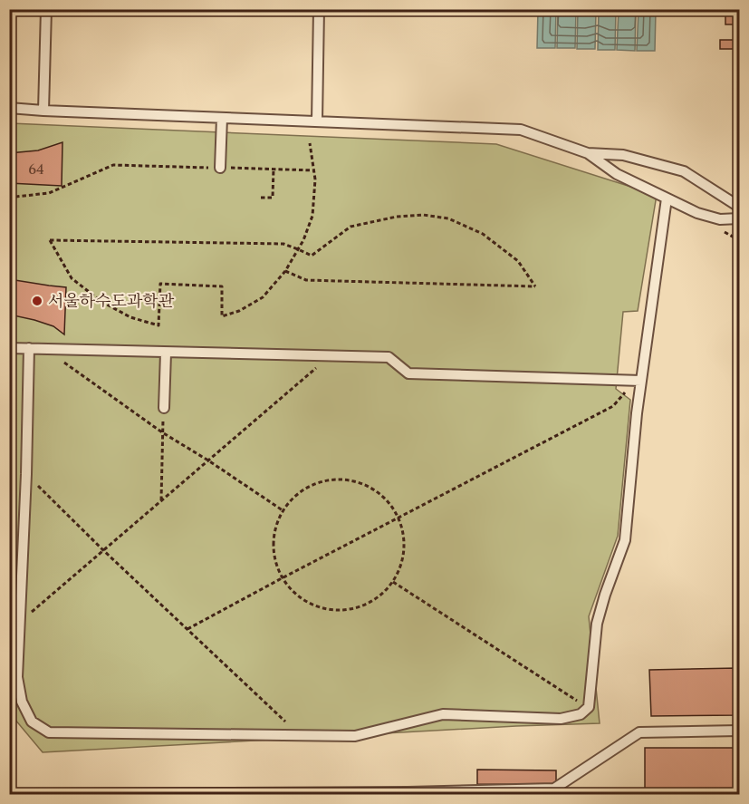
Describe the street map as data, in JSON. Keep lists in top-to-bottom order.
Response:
{
  "places": ["서울하수도과학관"],
  "house_numbers": ["64"]
}
